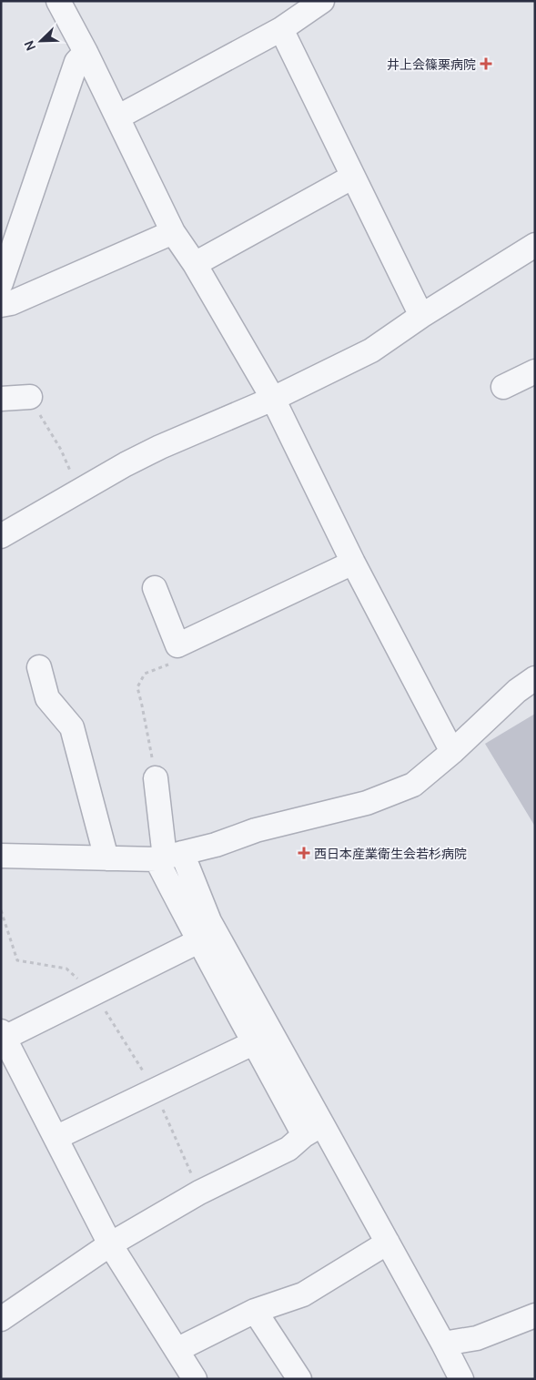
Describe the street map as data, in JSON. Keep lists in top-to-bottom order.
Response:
{
  "places": {
    "health": ["井上会篠栗病院", "西日本産業衛生会若杉病院"]
  },
  "north": "bottom left"
}
